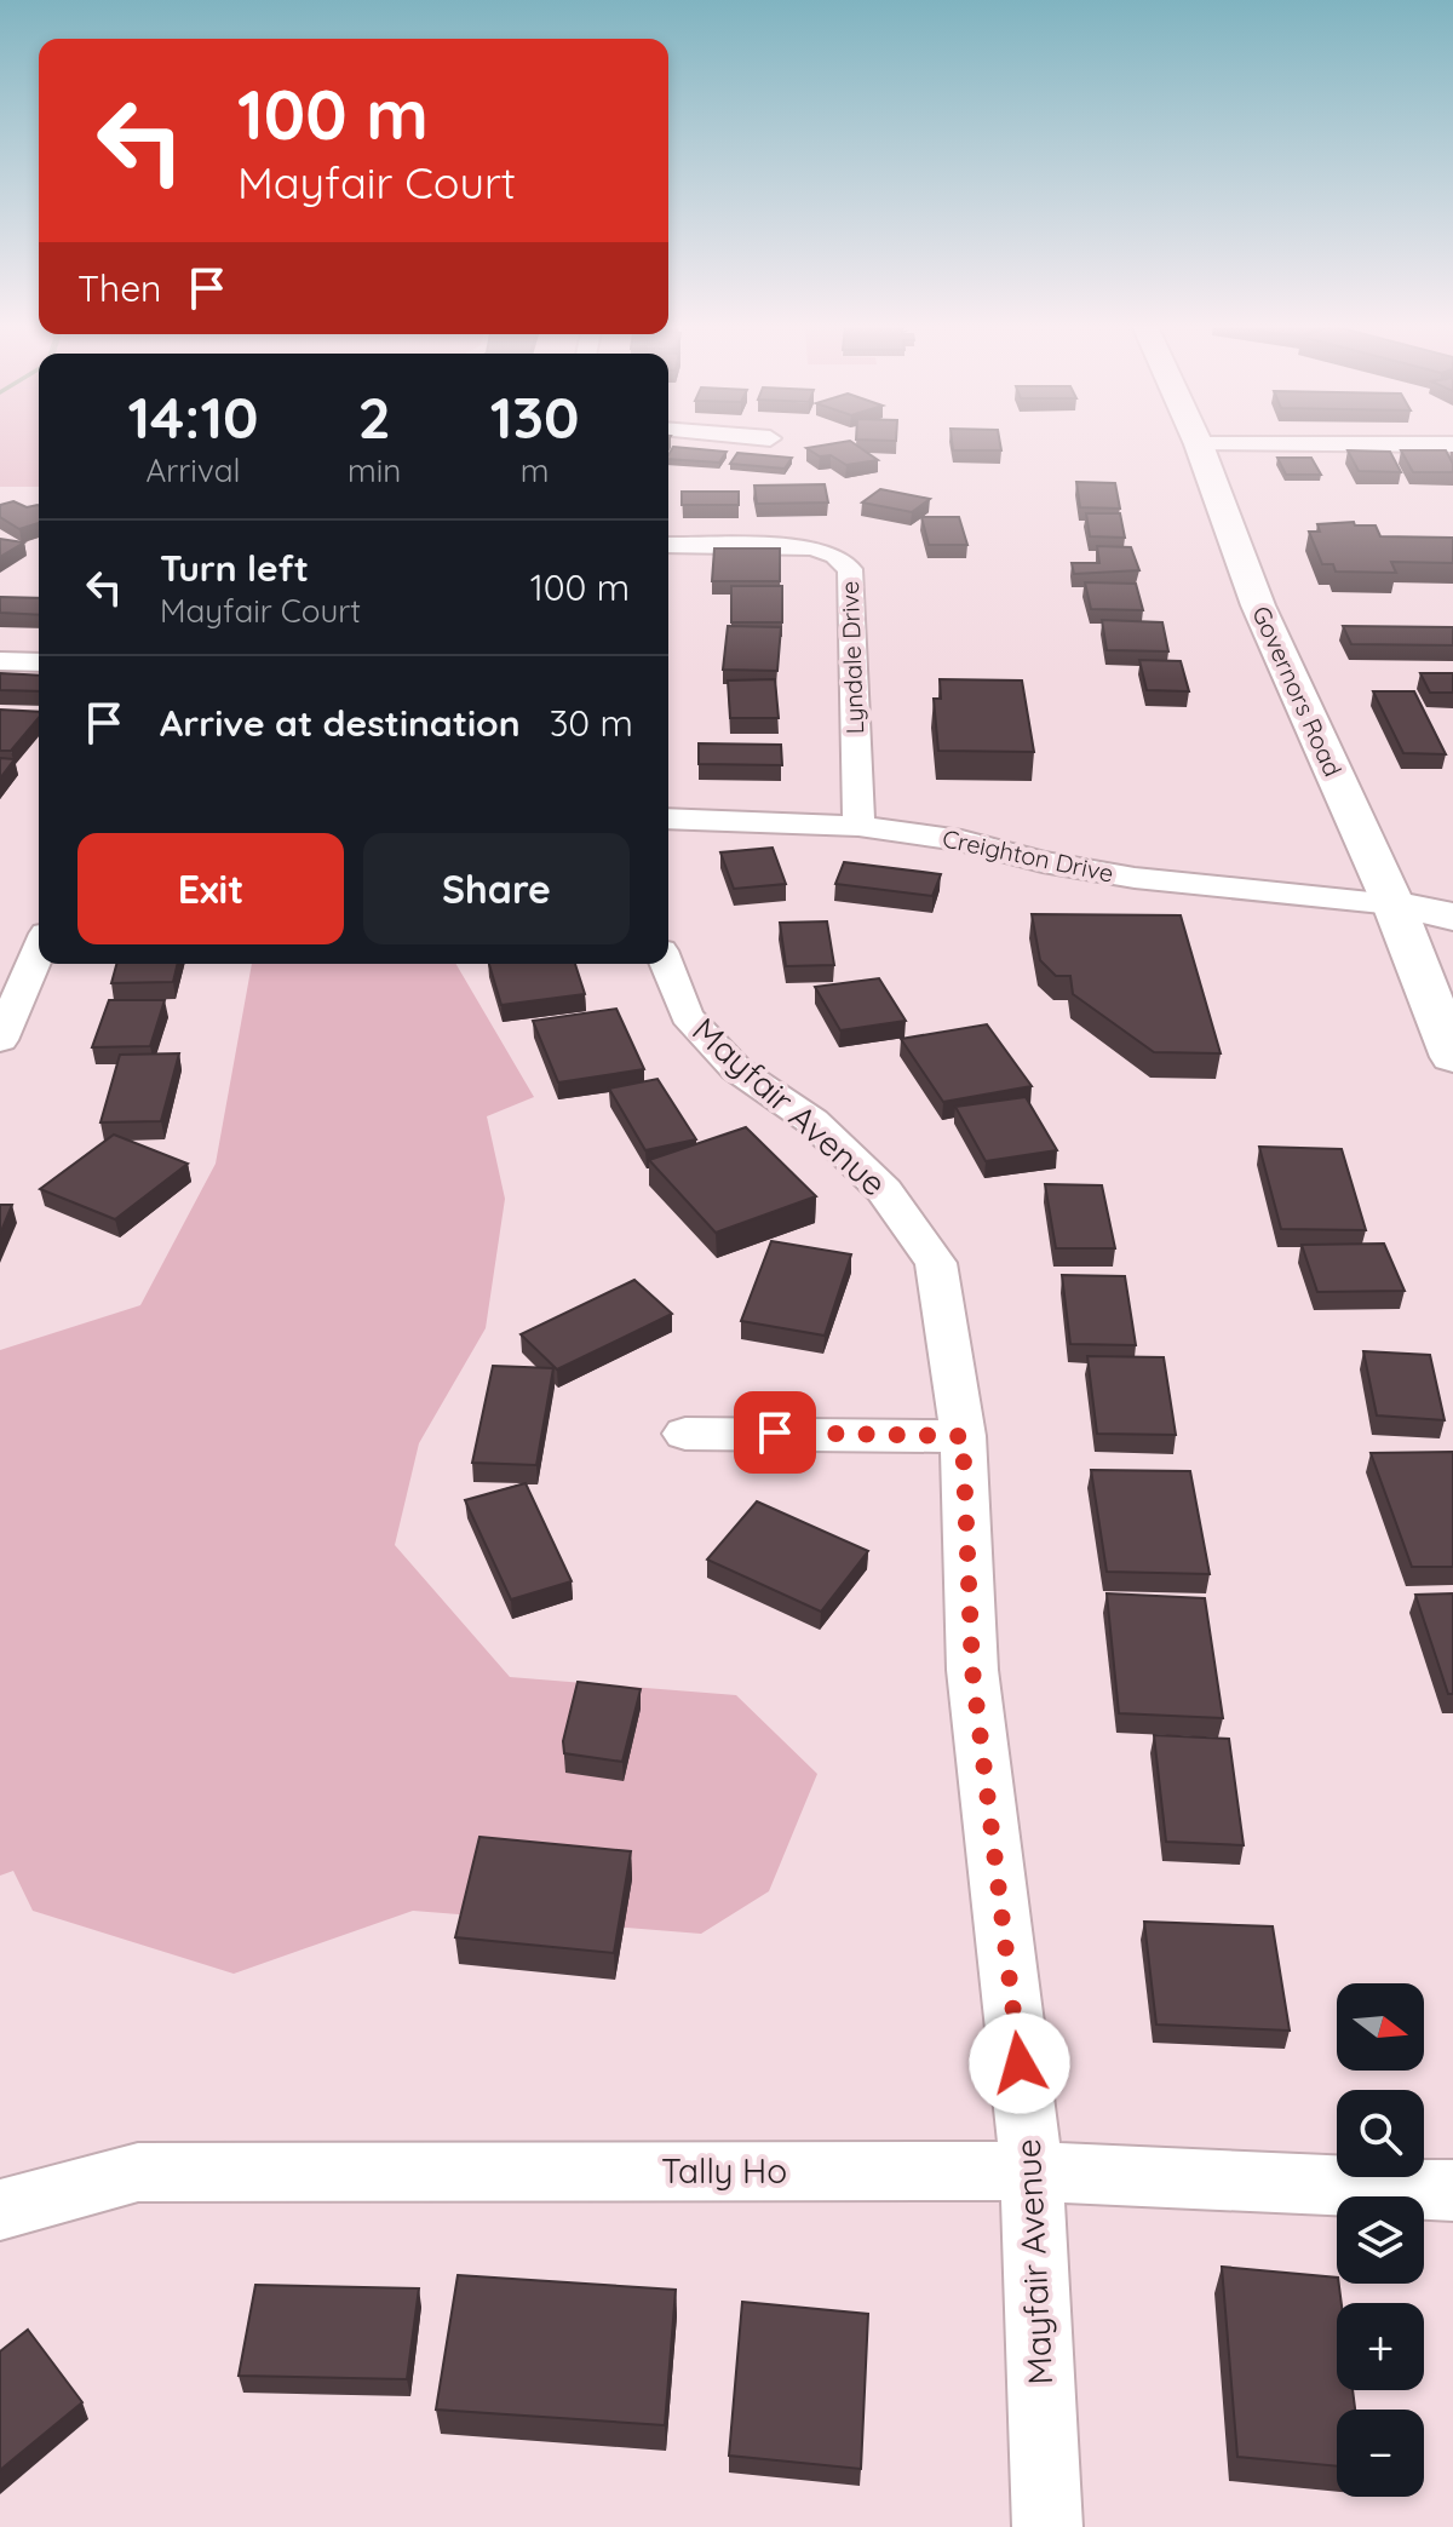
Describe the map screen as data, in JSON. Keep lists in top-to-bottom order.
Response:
{
  "streets": {
    "main road": ["Governors Road"],
    "street": [
      "Lyndale Drive",
      "Creighton Drive",
      "Mayfair Avenue",
      "Tally Ho"
    ]
  },
  "crossings": [
    ["Lyndale Drive", "Creighton Drive"],
    ["Governors Road", "Creighton Drive"],
    ["Mayfair Avenue", "Tally Ho"]
  ],
  "north": "right",
  "page": {
    "turn": ["100 m", "Mayfair Court"],
    "then": "Then",
    "eta": [
      "14:10",
      "Arrival",
      "2",
      "min",
      "130",
      "m"
    ],
    "list": [
      {
        "name": "Turn left",
        "note": "Mayfair Court",
        "value": "100 m"
      },
      {
        "name": "Arrive at destination",
        "value": "30 m"
      }
    ],
    "buttons": ["Exit", "Share"],
    "map_buttons": ["+", "−"]
  }
}
